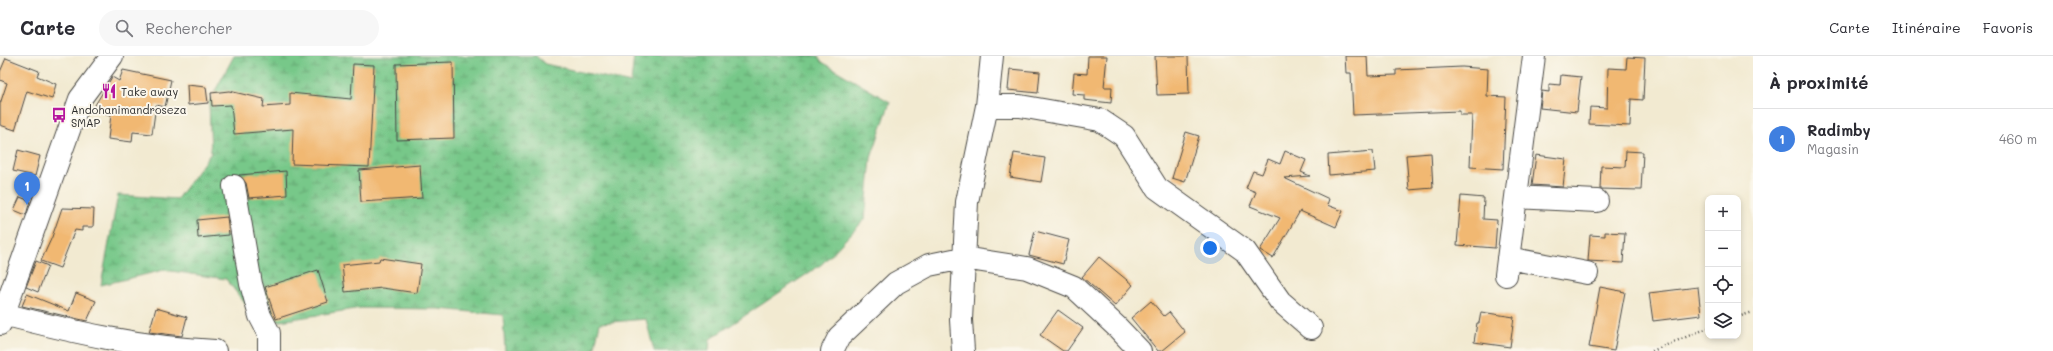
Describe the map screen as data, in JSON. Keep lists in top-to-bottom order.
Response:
{
  "places": {
    "restaurant": ["Take away"],
    "bus stop": ["Andohanimandroseza SMAP"]
  },
  "page": {
    "header": "Carte",
    "search": "Rechercher",
    "nav": ["Carte", "Itinéraire", "Favoris"],
    "heading": "À proximité",
    "list": [
      {
        "mark": "1",
        "name": "Radimby",
        "note": "Magasin",
        "value": "460 m"
      }
    ],
    "pins": "1",
    "map_buttons": ["+", "−"]
  }
}
